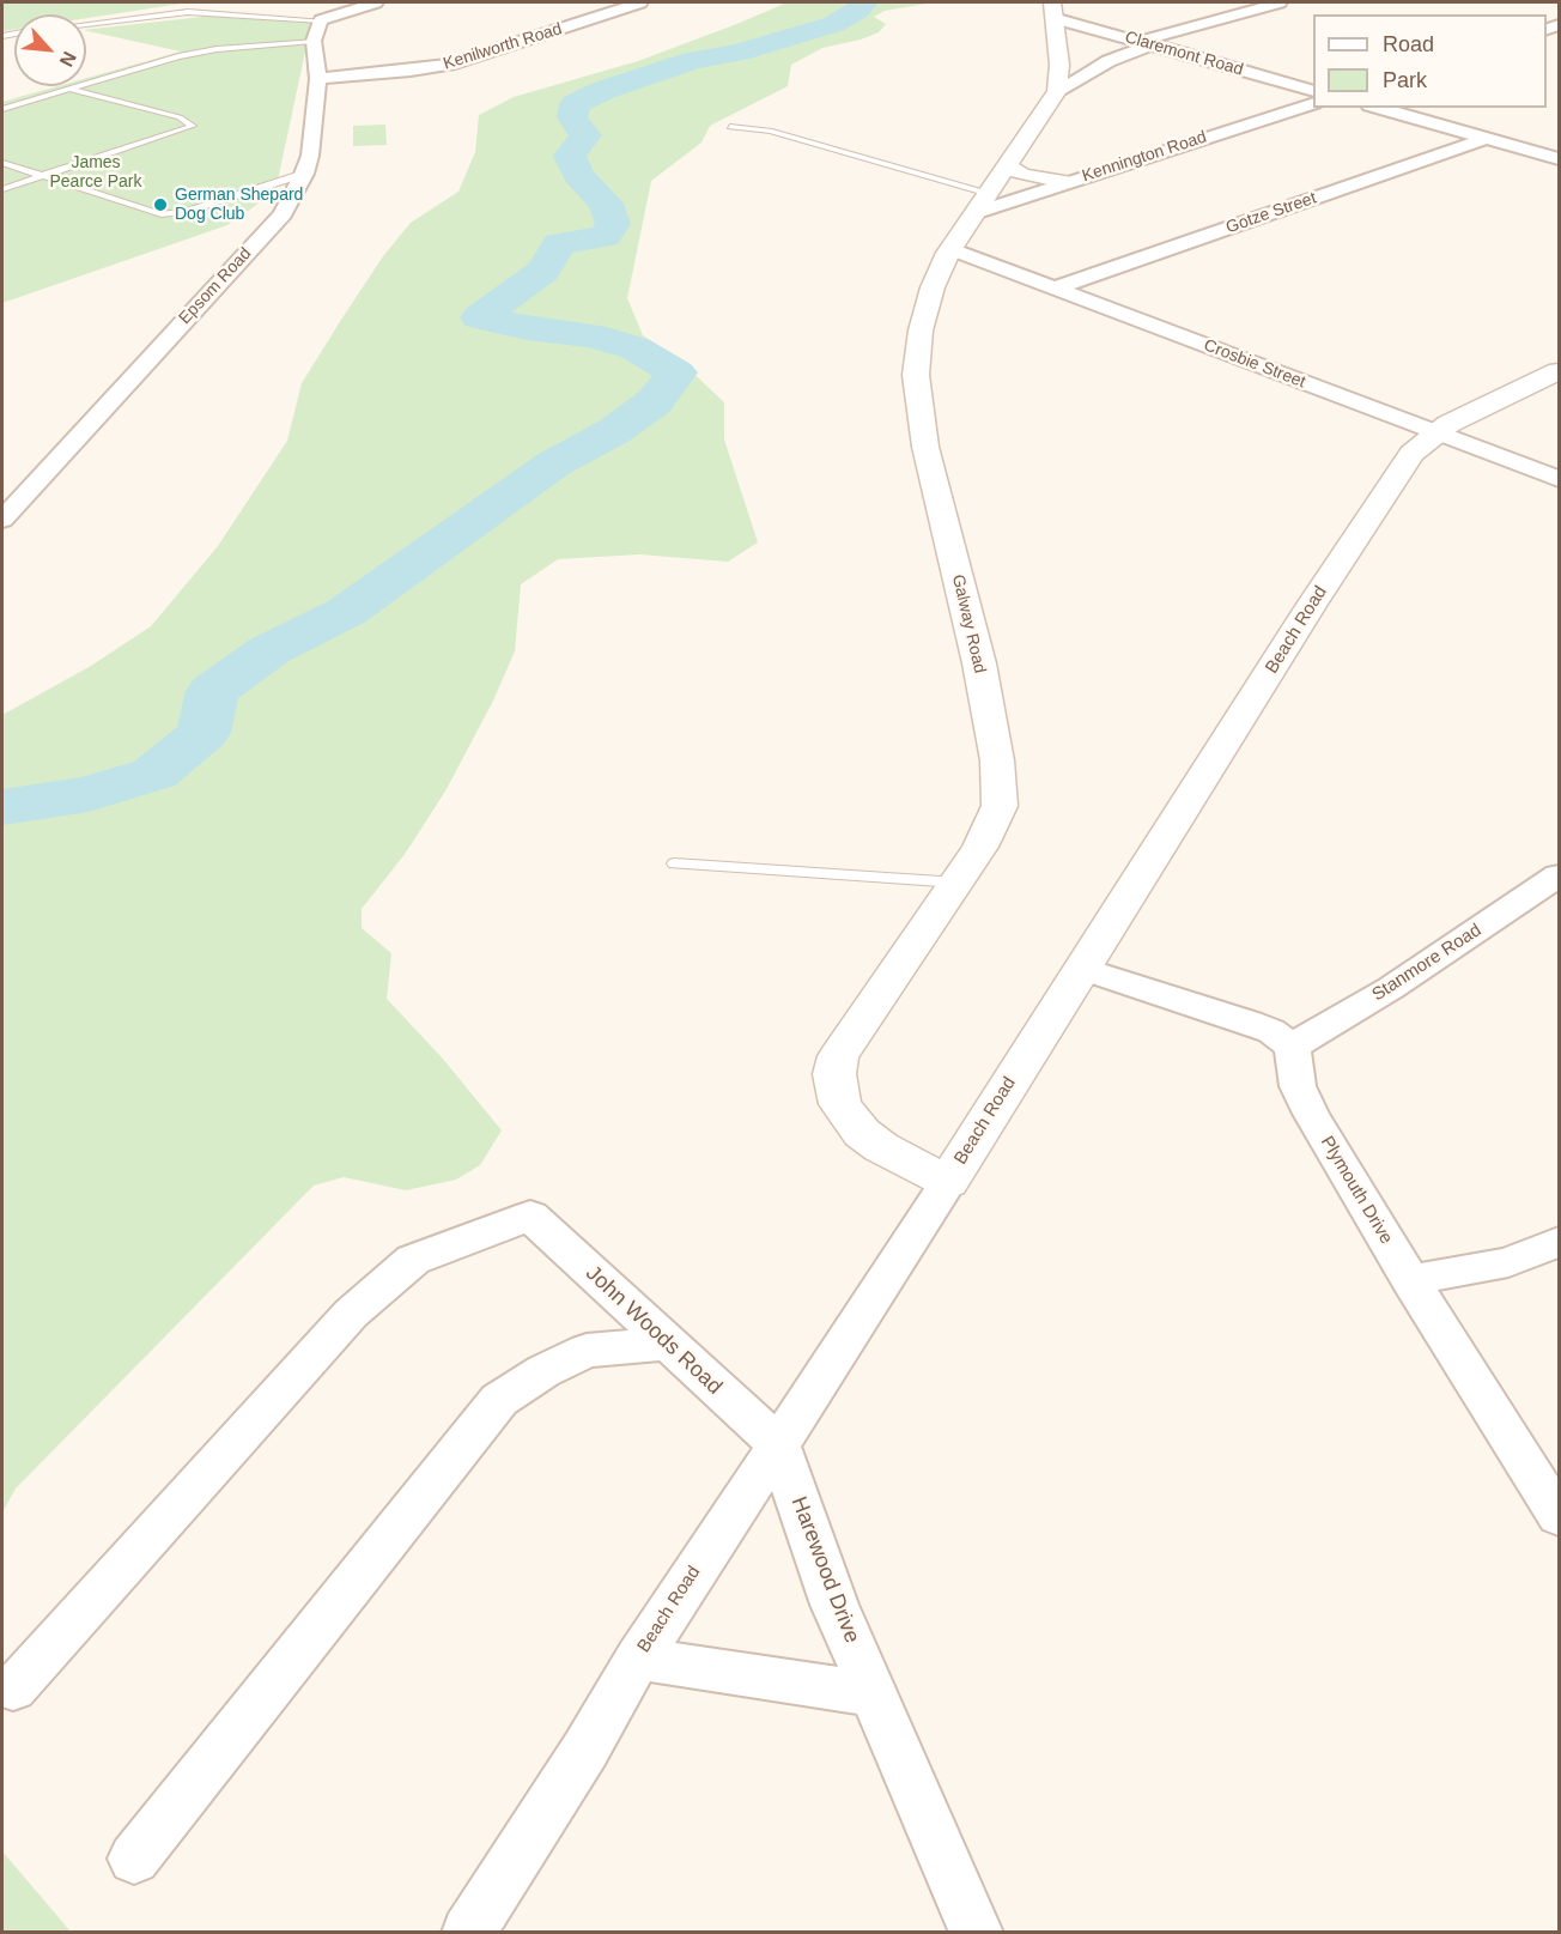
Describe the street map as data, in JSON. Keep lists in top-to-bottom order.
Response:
{
  "streets": {
    "street": [
      "Kenilworth Road",
      "Claremont Road",
      "Kennington Road",
      "Gotze Street",
      "Epsom Road",
      "Crosbie Street",
      "Galway Road",
      "Beach Road",
      "Stanmore Road",
      "Plymouth Drive",
      "John Woods Road",
      "Harewood Drive"
    ]
  },
  "crossings": [
    ["Kenilworth Road", "Epsom Road"],
    ["Kennington Road", "Galway Road"],
    ["Gotze Street", "Crosbie Street"],
    ["Crosbie Street", "Galway Road"],
    ["Crosbie Street", "Beach Road"],
    ["Galway Road", "Beach Road"],
    ["Beach Road", "John Woods Road"],
    ["Beach Road", "Harewood Drive"],
    ["Stanmore Road", "Plymouth Drive"],
    ["John Woods Road", "Harewood Drive"]
  ],
  "parks": ["James Pearce Park"],
  "places": ["German Shepard Dog Club"],
  "legend": ["Road", "Park"],
  "north": "bottom right"
}
